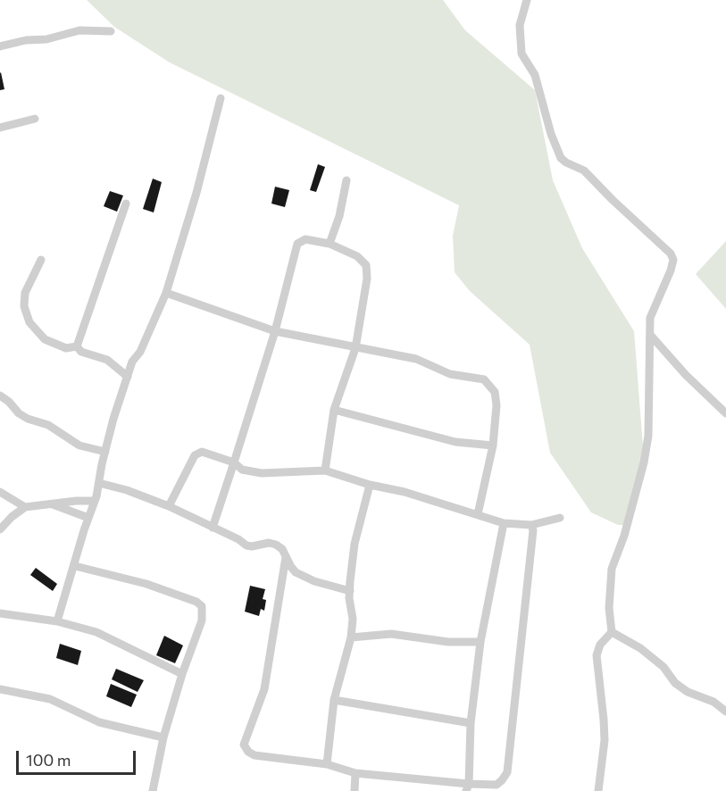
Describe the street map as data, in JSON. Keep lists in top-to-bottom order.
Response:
{
  "scale_bar": "100 m"
}
